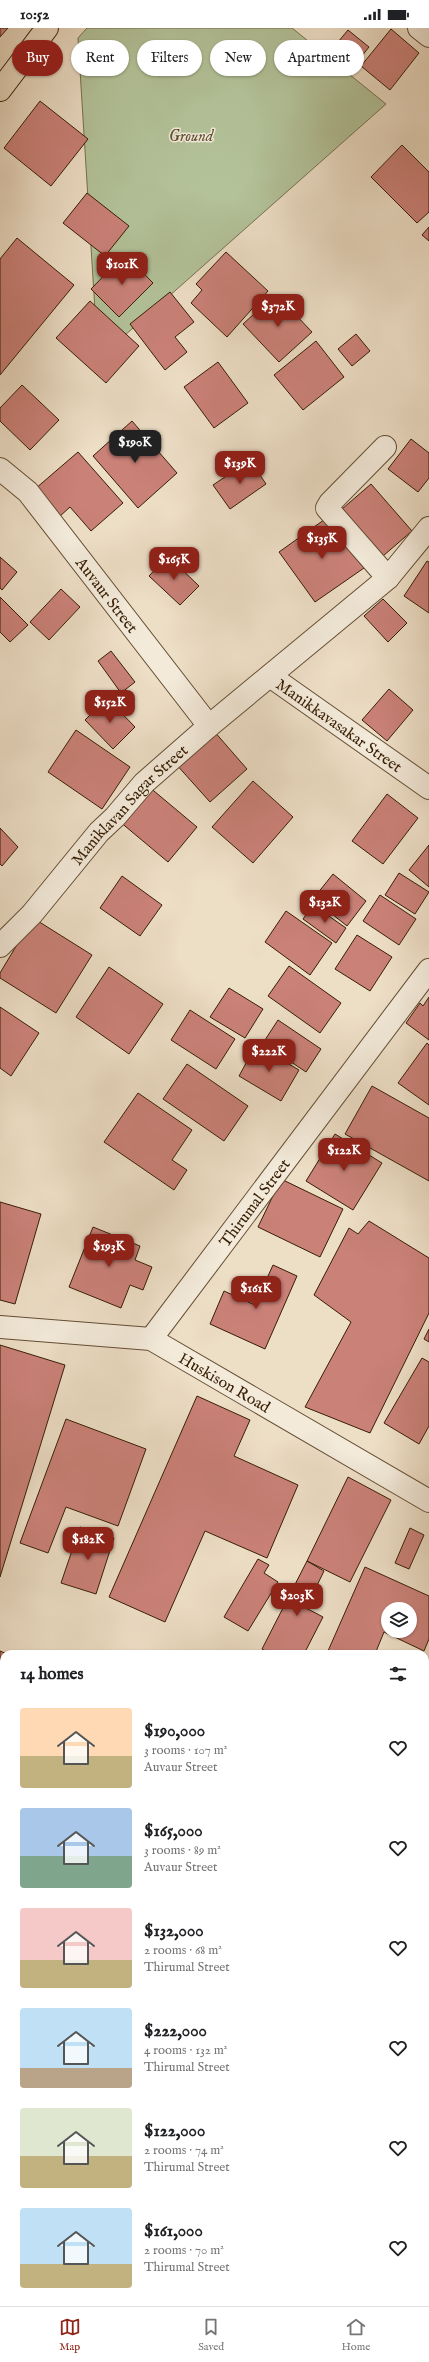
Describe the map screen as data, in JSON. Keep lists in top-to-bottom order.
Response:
{
  "streets": {
    "street": [
      "Auvaur Street",
      "Manikkavasakar Street",
      "Maniklavan Sagar Street",
      "Thirumal Street",
      "Huskison Road"
    ]
  },
  "crossings": [
    ["Auvaur Street", "Maniklavan Sagar Street"],
    ["Manikkavasakar Street", "Maniklavan Sagar Street"],
    ["Thirumal Street", "Huskison Road"]
  ],
  "parks": ["Ground"],
  "page": {
    "status": "10:52",
    "chip": [
      "Buy",
      "Rent",
      "Filters",
      "New",
      "Apartment"
    ],
    "price": [
      "$101K",
      "$372K",
      "$190K",
      "$139K",
      "$135K",
      "$165K",
      "$152K",
      "$132K",
      "$222K",
      "$122K",
      "$193K",
      "$161K",
      "$182K",
      "$203K"
    ],
    "heading": "14 homes",
    "list": [
      {
        "name": "$190,000",
        "note": "3 rooms · 107 m² · Auvaur Street"
      },
      {
        "name": "$165,000",
        "note": "3 rooms · 89 m² · Auvaur Street"
      },
      {
        "name": "$132,000",
        "note": "2 rooms · 68 m² · Thirumal Street"
      },
      {
        "name": "$222,000",
        "note": "4 rooms · 132 m² · Thirumal Street"
      },
      {
        "name": "$122,000",
        "note": "2 rooms · 74 m² · Thirumal Street"
      },
      {
        "name": "$161,000",
        "note": "2 rooms · 70 m² · Thirumal Street"
      }
    ],
    "tabs": ["Map", "Saved", "Home"]
  }
}
